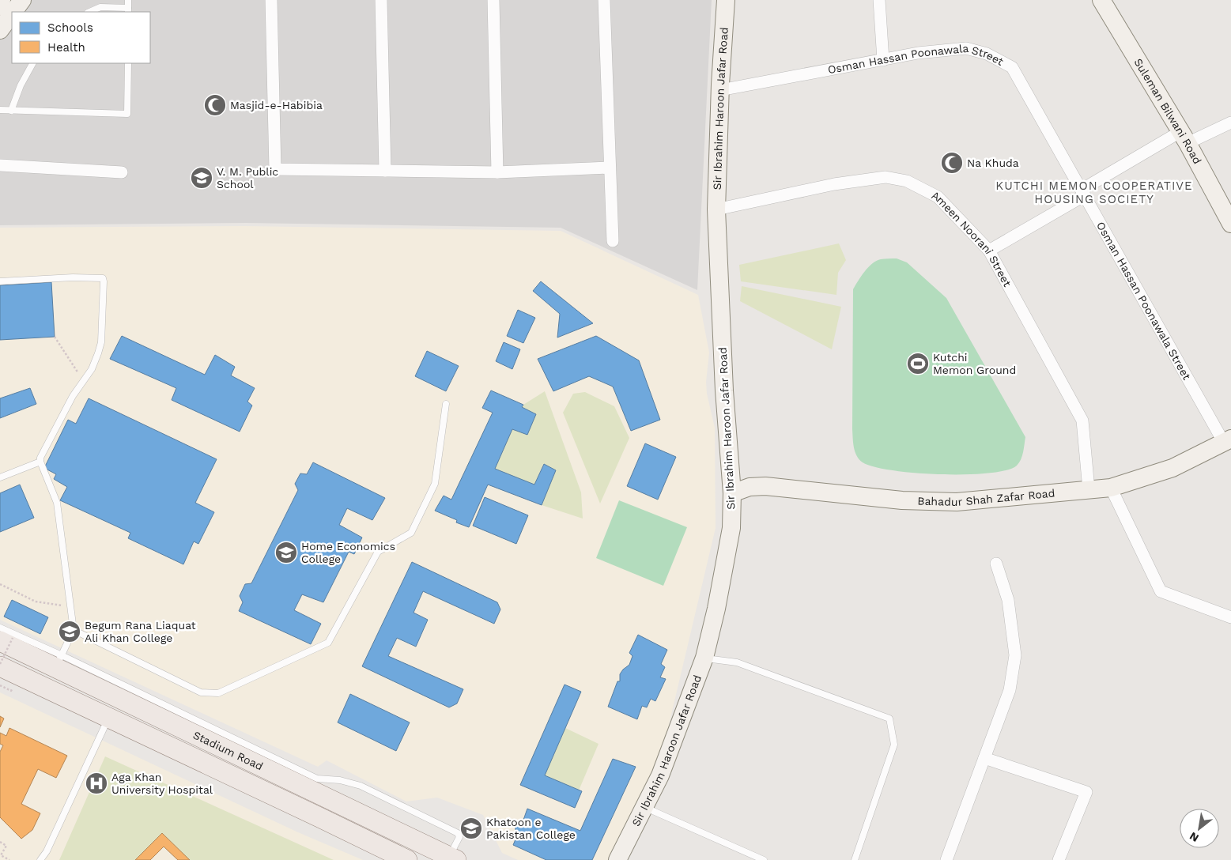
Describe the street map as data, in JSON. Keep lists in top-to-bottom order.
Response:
{
  "streets": {
    "main road": ["Stadium Road"],
    "street": [
      "Osman Hassan Poonawala Street",
      "Sir Ibrahim Haroon Jafar Road",
      "Suleman Bilwani Road",
      "Ameen Noorani Street",
      "Bahadur Shah Zafar Road"
    ]
  },
  "crossings": [
    ["Osman Hassan Poonawala Street", "Sir Ibrahim Haroon Jafar Road"],
    ["Osman Hassan Poonawala Street", "Bahadur Shah Zafar Road"],
    ["Sir Ibrahim Haroon Jafar Road", "Ameen Noorani Street"],
    ["Sir Ibrahim Haroon Jafar Road", "Bahadur Shah Zafar Road"],
    ["Ameen Noorani Street", "Bahadur Shah Zafar Road"]
  ],
  "districts": ["KUTCHI MEMON COOPERATIVE HOUSING SOCIETY"],
  "places": {
    "mosque": ["Masjid-e-Habibia", "Na Khuda"],
    "school or university": [
      "V. M. Public School",
      "Home Economics College",
      "Begum Rana Liaquat Ali Khan College",
      "Khatoon e Pakistan College"
    ],
    "sports": ["Kutchi Memon Ground"],
    "hospital": ["Aga Khan University Hospital"]
  },
  "legend": ["Schools", "Health"],
  "north": "bottom left"
}
